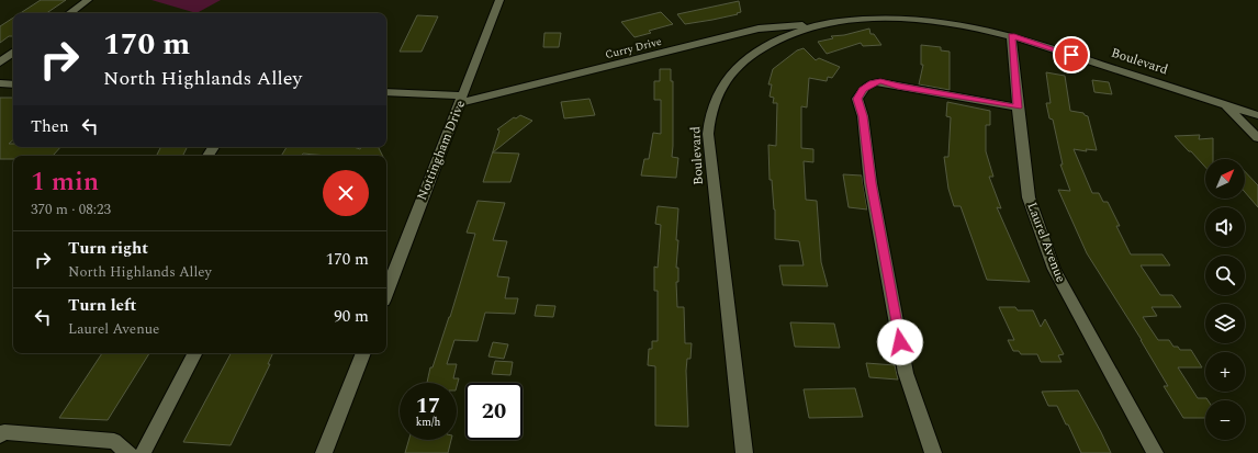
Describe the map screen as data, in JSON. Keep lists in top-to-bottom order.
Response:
{
  "streets": {
    "street": [
      "Curry Drive",
      "Boulevard",
      "Nottingham Drive",
      "Laurel Avenue"
    ]
  },
  "crossings": [
    ["Curry Drive", "Boulevard"],
    ["Curry Drive", "Nottingham Drive"],
    ["Boulevard", "Laurel Avenue"]
  ],
  "north": "top right",
  "page": {
    "turn": ["170 m", "North Highlands Alley"],
    "then": "Then",
    "heading": ["1 min", "370 m · 08:23"],
    "map_buttons": ["+", "−"],
    "list": [
      {
        "name": "Turn right",
        "note": "North Highlands Alley",
        "value": "170 m"
      },
      {
        "name": "Turn left",
        "note": "Laurel Avenue",
        "value": "90 m"
      }
    ],
    "speed": "17 km/h",
    "limit": "20"
  }
}
